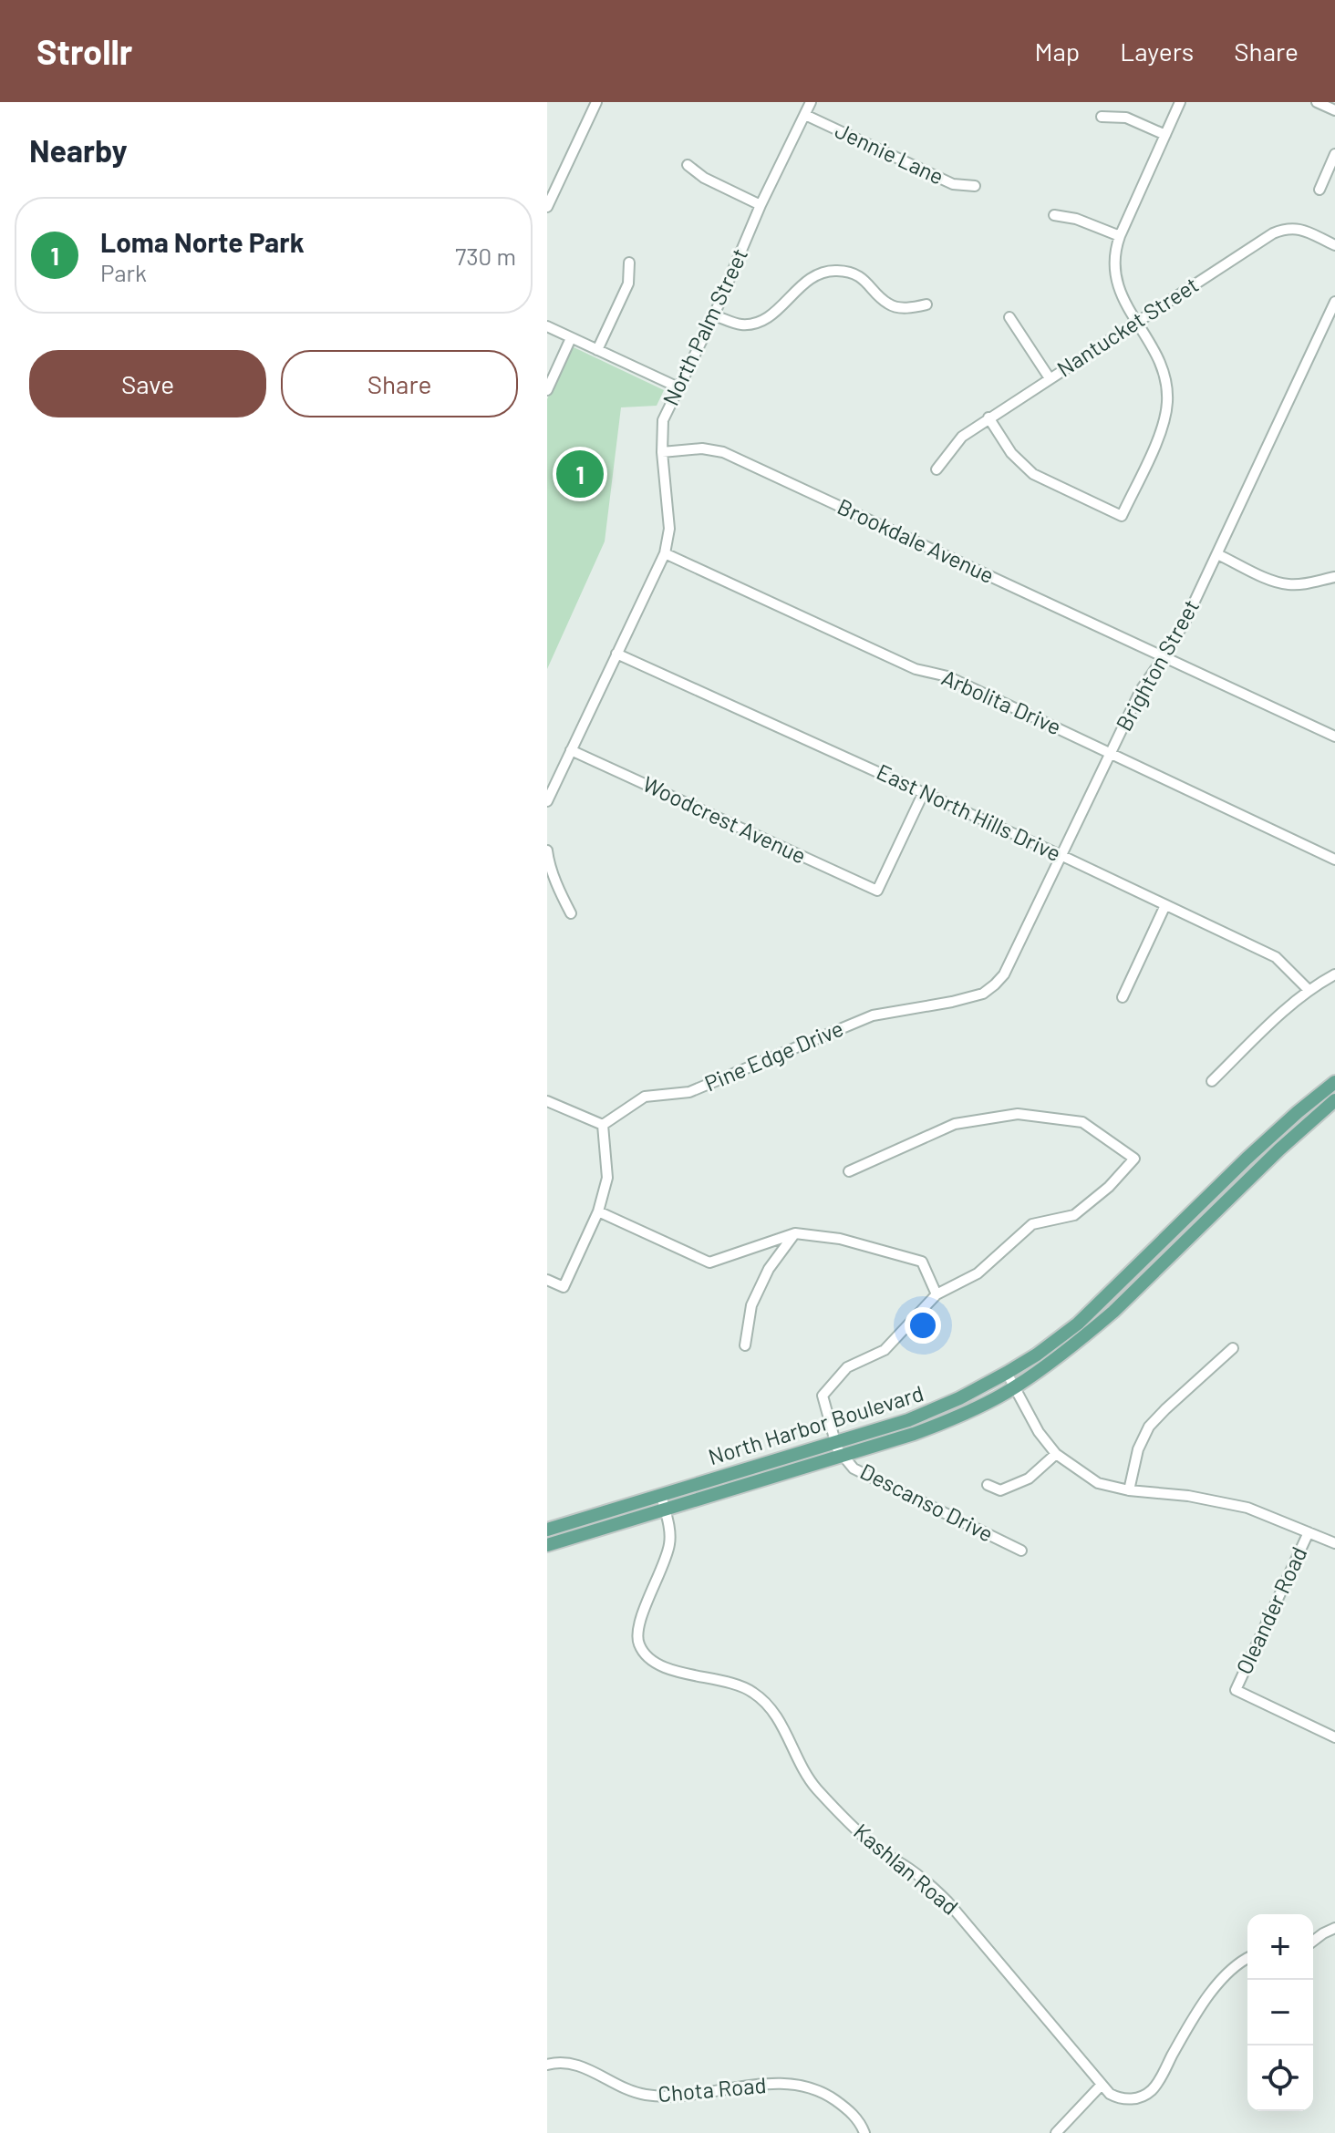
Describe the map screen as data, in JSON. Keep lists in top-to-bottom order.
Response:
{
  "streets": {
    "main road": ["North Harbor Boulevard"],
    "street": [
      "Jennie Lane",
      "North Palm Street",
      "Nantucket Street",
      "Brookdale Avenue",
      "Brighton Street",
      "Arbolita Drive",
      "East North Hills Drive",
      "Woodcrest Avenue",
      "Pine Edge Drive",
      "Descanso Drive",
      "Oleander Road",
      "Kashlan Road",
      "Chota Road"
    ]
  },
  "crossings": [
    ["Jennie Lane", "North Palm Street"],
    ["North Palm Street", "Brookdale Avenue"],
    ["North Palm Street", "Arbolita Drive"],
    ["North Palm Street", "East North Hills Drive"],
    ["North Palm Street", "Woodcrest Avenue"],
    ["Brookdale Avenue", "Brighton Street"],
    ["Brighton Street", "Arbolita Drive"],
    ["Brighton Street", "East North Hills Drive"],
    ["Brighton Street", "Pine Edge Drive"],
    ["East North Hills Drive", "Woodcrest Avenue"],
    ["North Harbor Boulevard", "Descanso Drive"],
    ["North Harbor Boulevard", "Kashlan Road"]
  ],
  "page": {
    "header": "Strollr",
    "nav": ["Map", "Layers", "Share"],
    "heading": "Nearby",
    "list": [
      {
        "mark": "1",
        "name": "Loma Norte Park",
        "note": "Park",
        "value": "730 m"
      }
    ],
    "buttons": ["Save", "Share"],
    "pins": "1",
    "map_buttons": ["+", "−"]
  }
}
